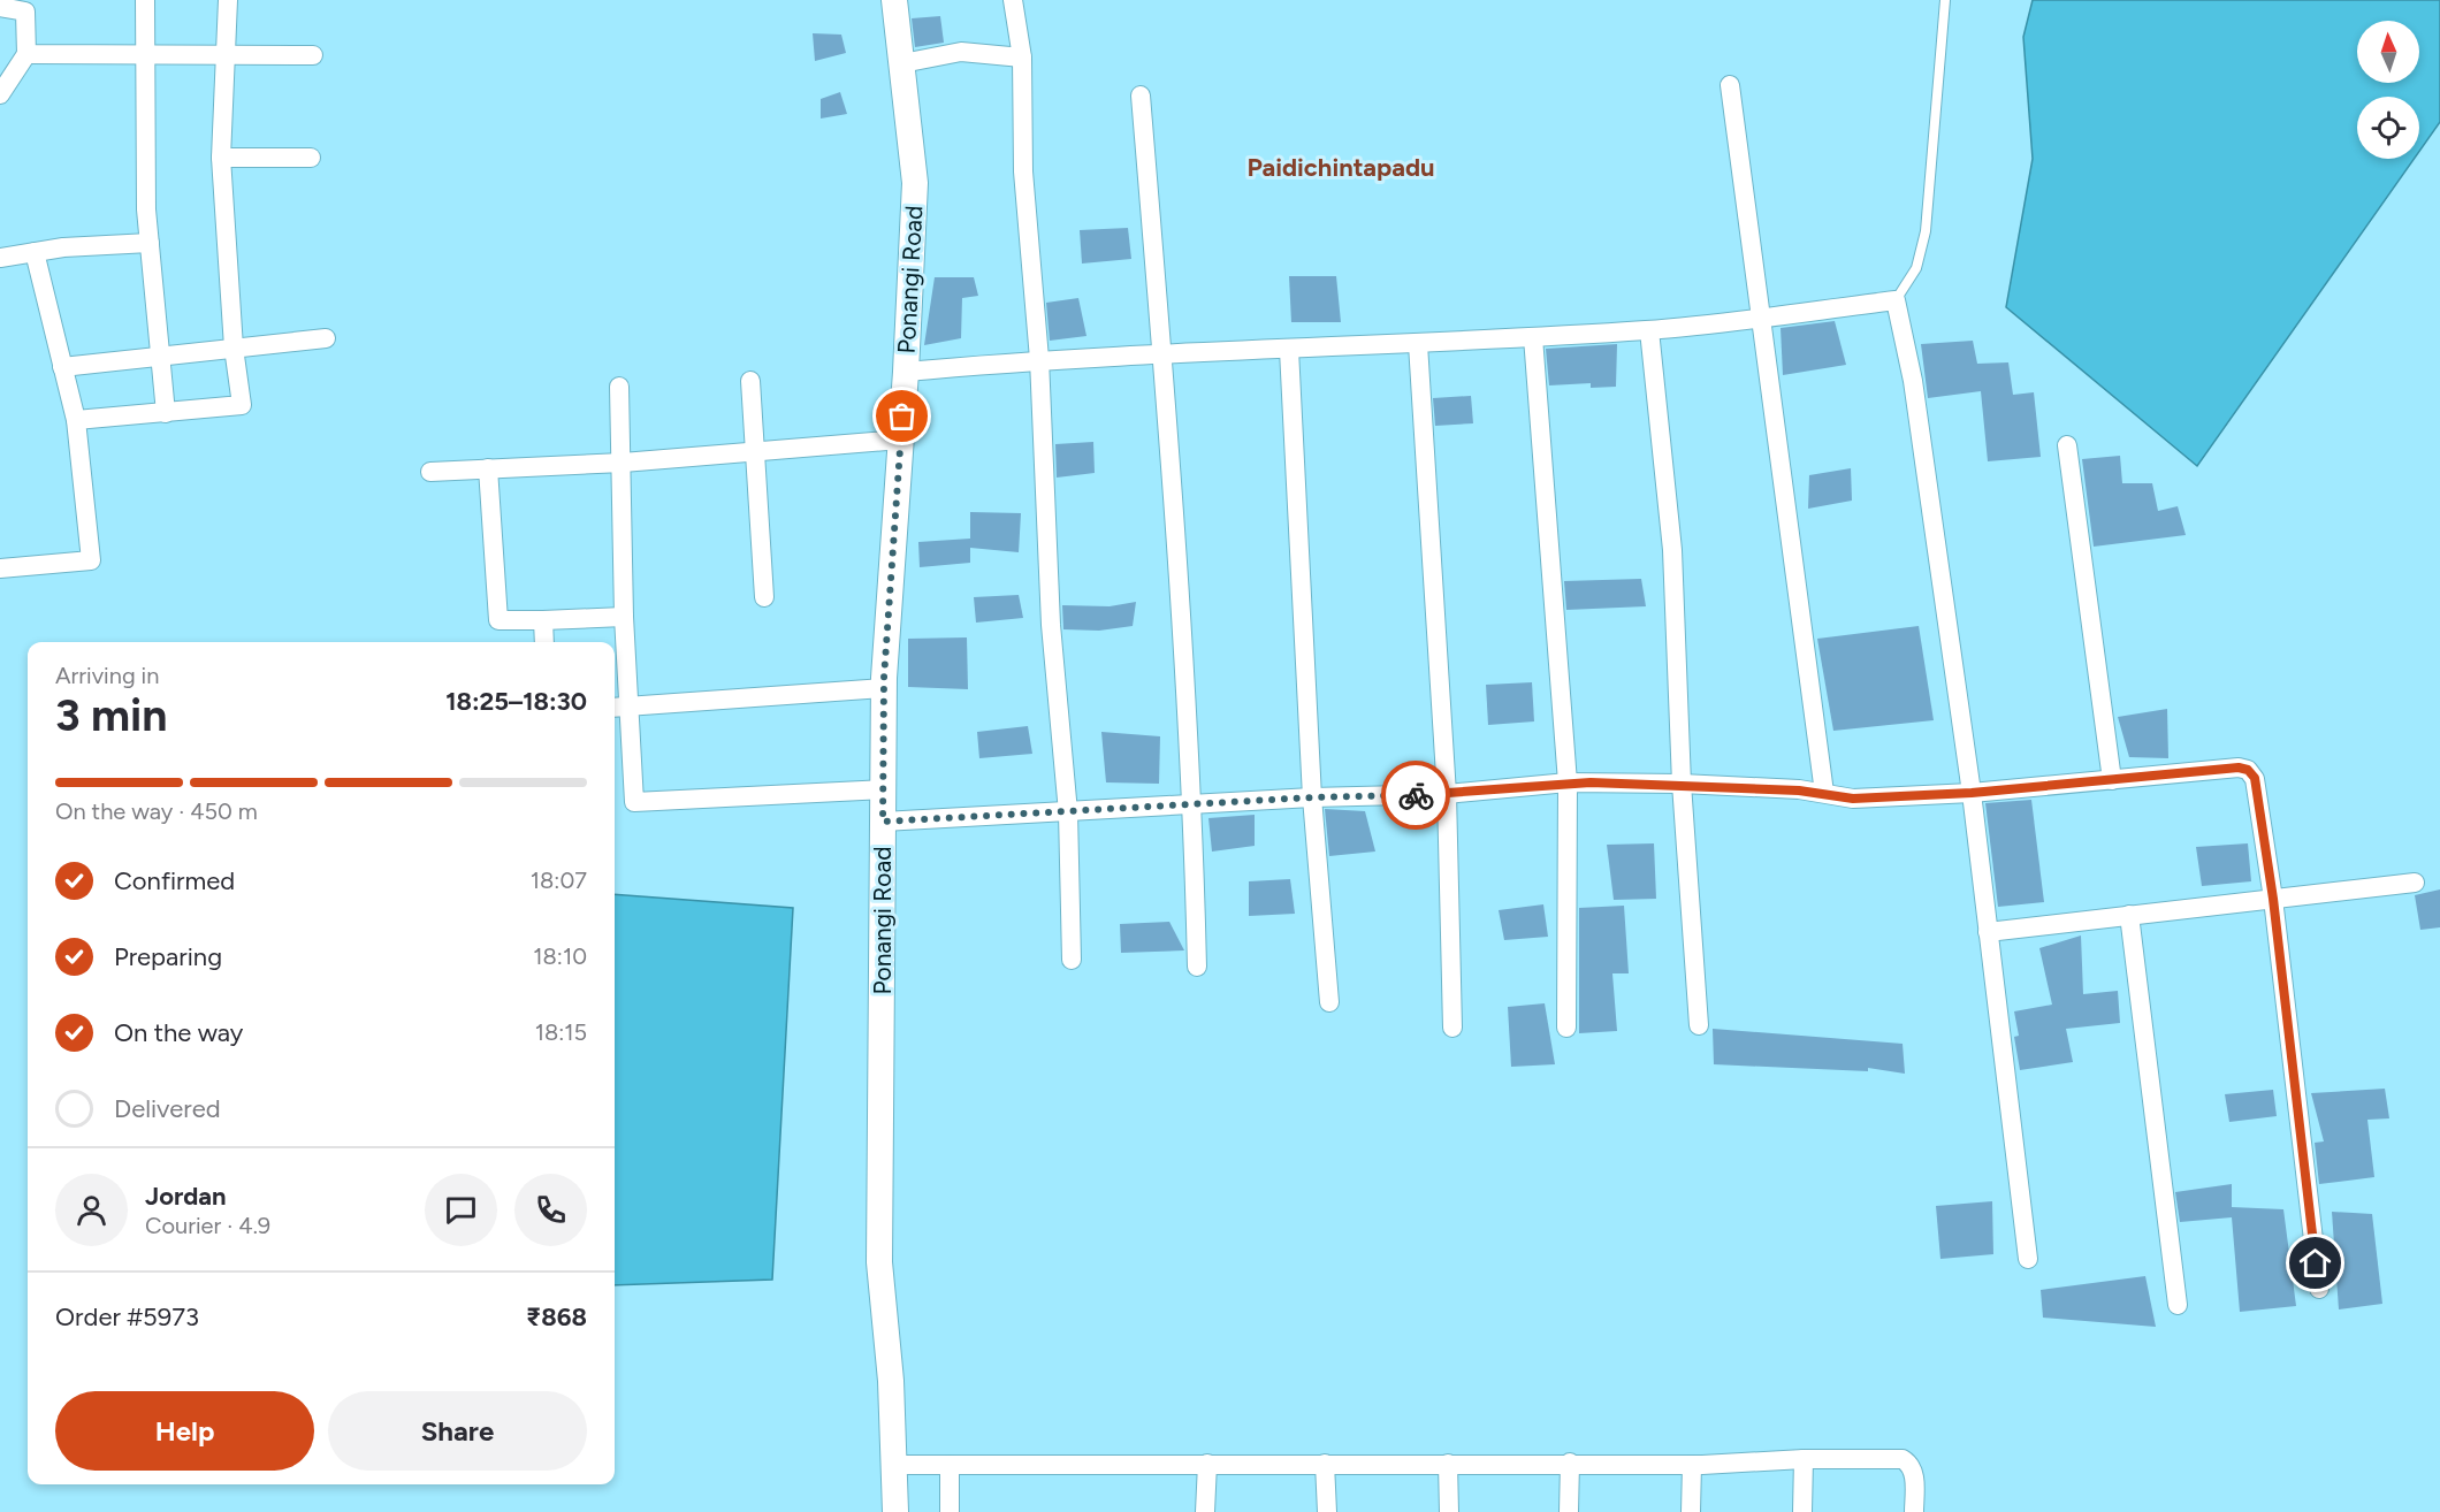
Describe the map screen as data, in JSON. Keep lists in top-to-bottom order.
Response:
{
  "streets": {
    "street": ["Ponangi Road"]
  },
  "districts": ["Paidichintapadu"],
  "north": "top",
  "page": {
    "heading": ["3 min", "Arriving in", "18:25–18:30"],
    "panel": [
      "Jordan",
      "Courier · 4.9",
      "Order #5973",
      "₹868"
    ],
    "bar": "On the way · 450 m",
    "list": [
      ["Confirmed", "18:07"],
      ["Preparing", "18:10"],
      ["On the way", "18:15"],
      "Delivered"
    ],
    "buttons": ["Help", "Share"]
  }
}
